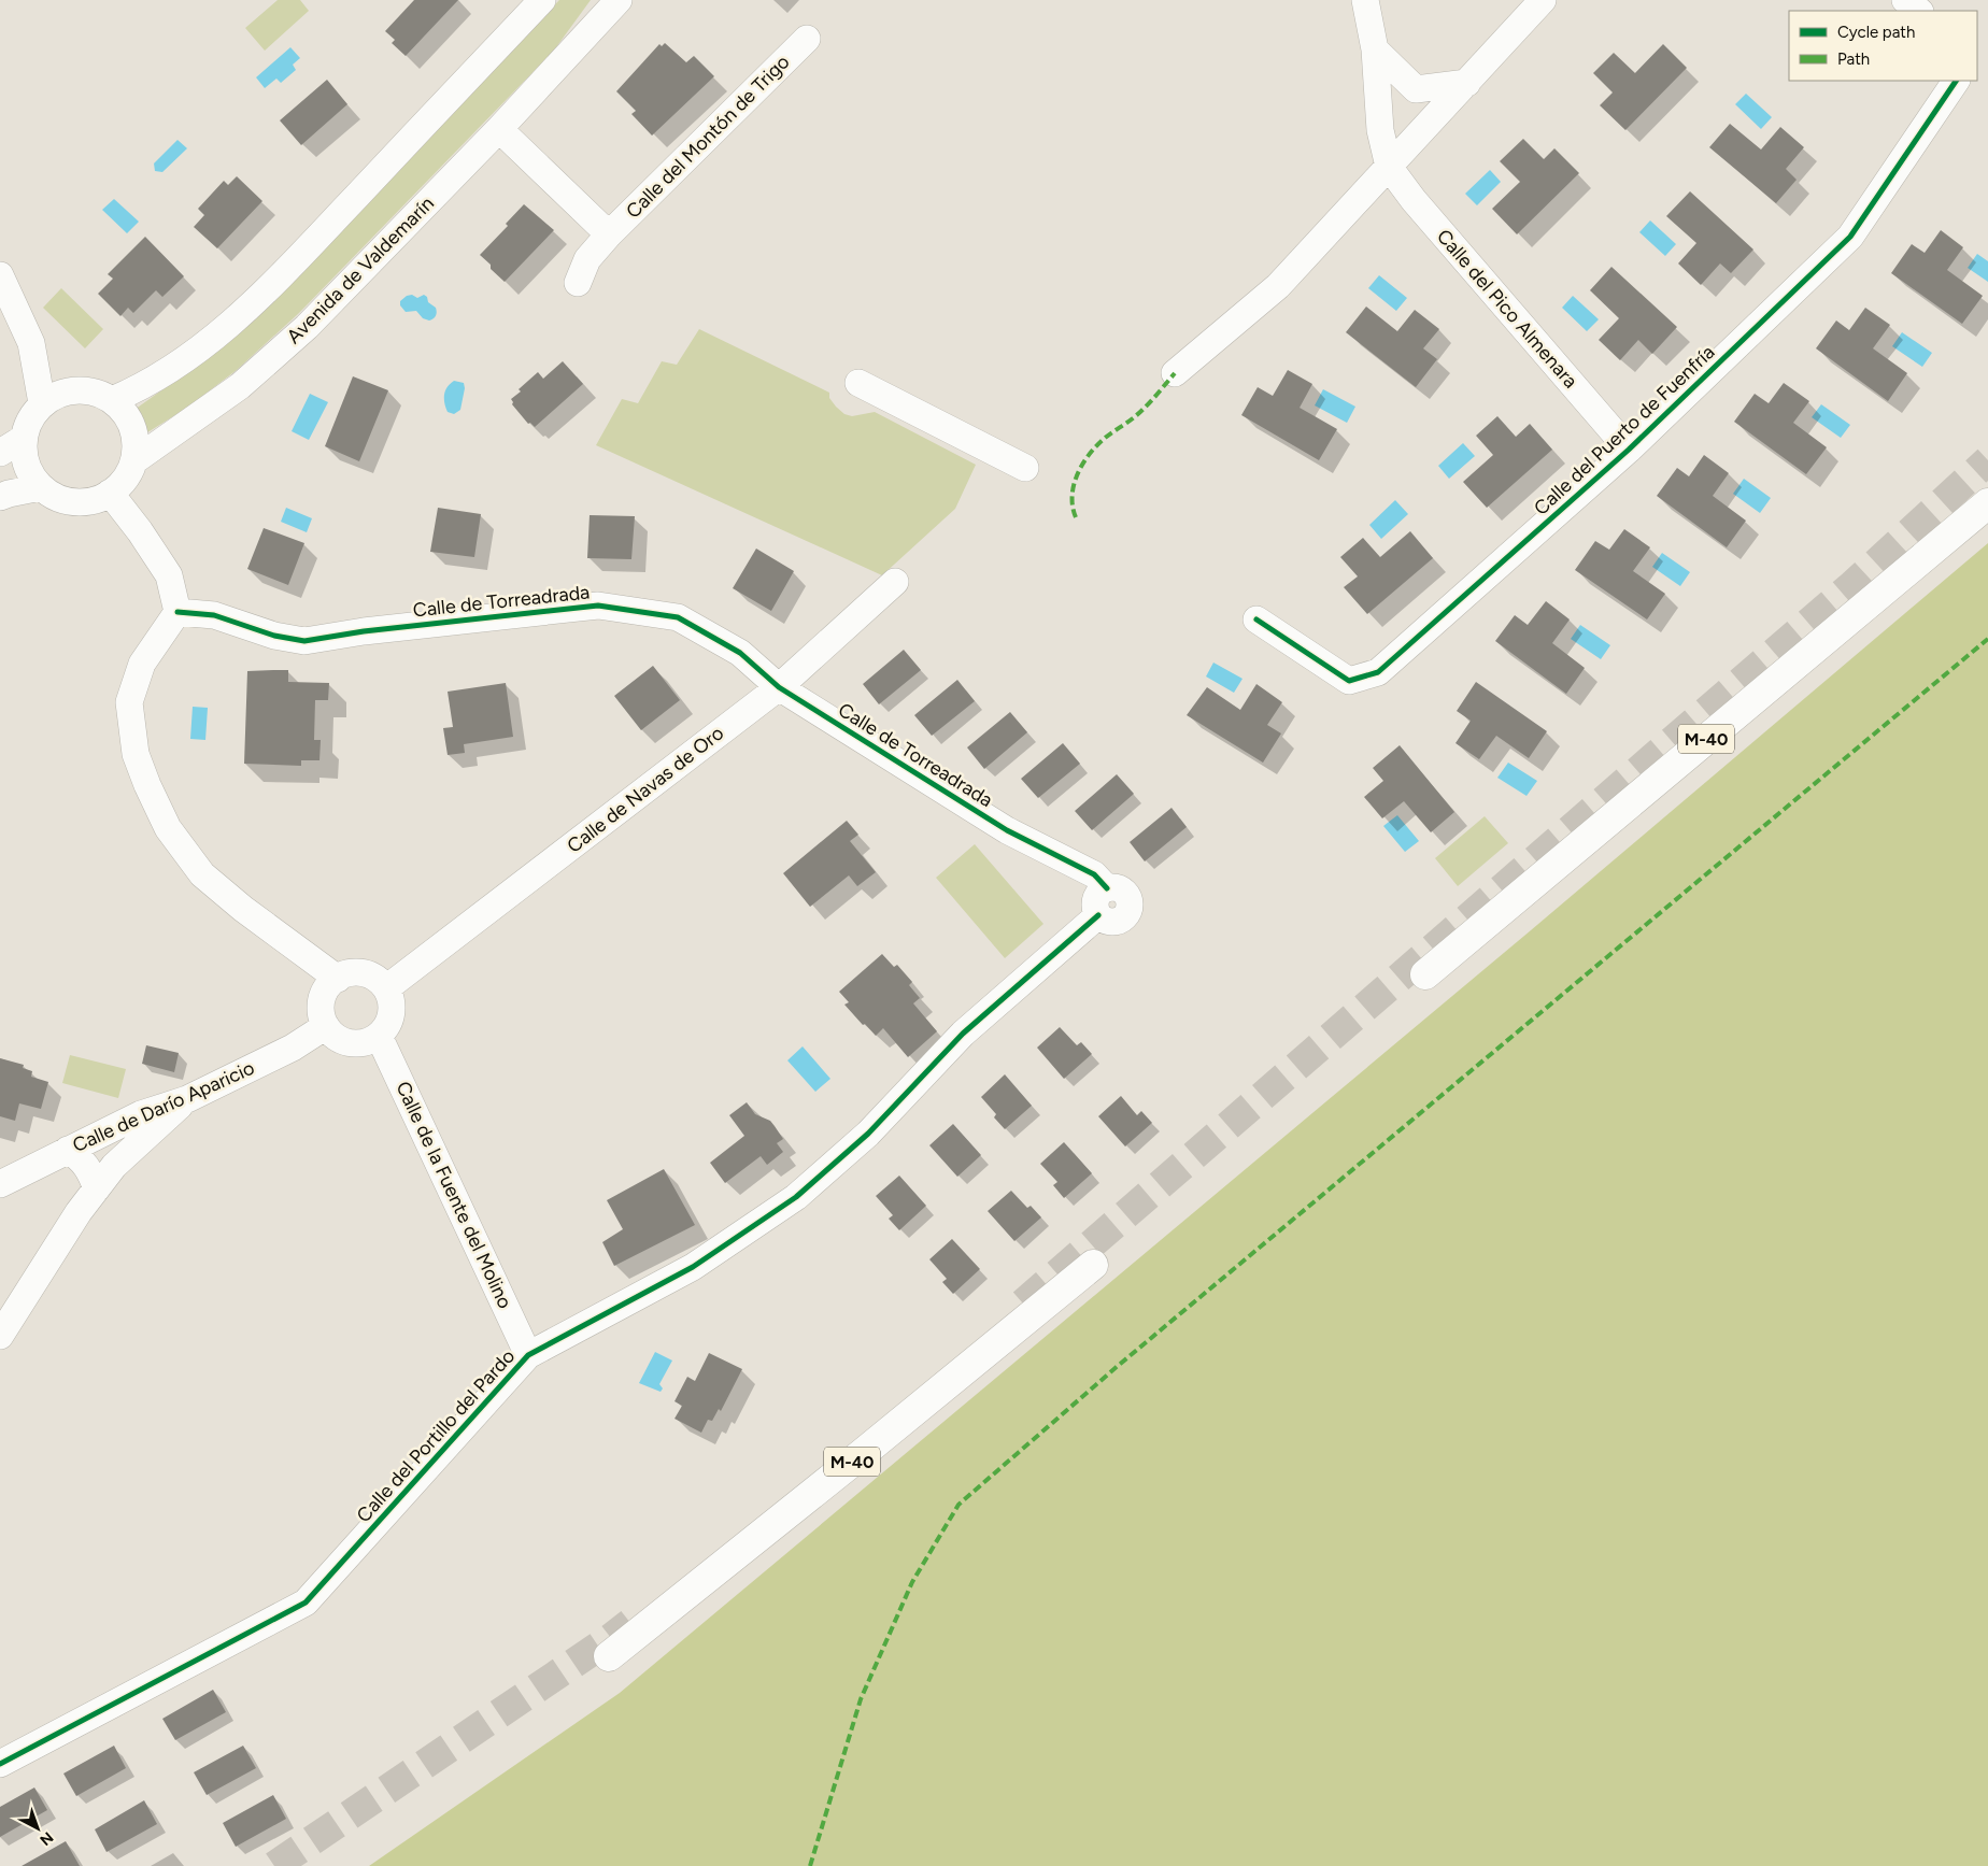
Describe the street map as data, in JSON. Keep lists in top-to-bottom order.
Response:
{
  "streets": {
    "highway": ["M-40"],
    "street": [
      "Calle del Montón de Trigo",
      "Avenida de Valdemarín",
      "Calle del Pico Almenara",
      "Calle del Puerto de Fuenfría",
      "Calle de Torreadrada",
      "Calle de Navas de Oro",
      "Calle de Darío Aparicio",
      "Calle de la Fuente del Molino",
      "Calle del Portillo del Pardo"
    ]
  },
  "crossings": [
    ["Calle del Pico Almenara", "Calle del Puerto de Fuenfría"],
    ["Calle de Torreadrada", "Calle de Navas de Oro"],
    ["Calle de Torreadrada", "Calle del Portillo del Pardo"],
    ["Calle de Navas de Oro", "Calle de Darío Aparicio"],
    ["Calle de Navas de Oro", "Calle de la Fuente del Molino"],
    ["Calle de Darío Aparicio", "Calle de la Fuente del Molino"],
    ["Calle de la Fuente del Molino", "Calle del Portillo del Pardo"]
  ],
  "legend": ["Cycle path", "Path"],
  "north": "bottom right"
}
